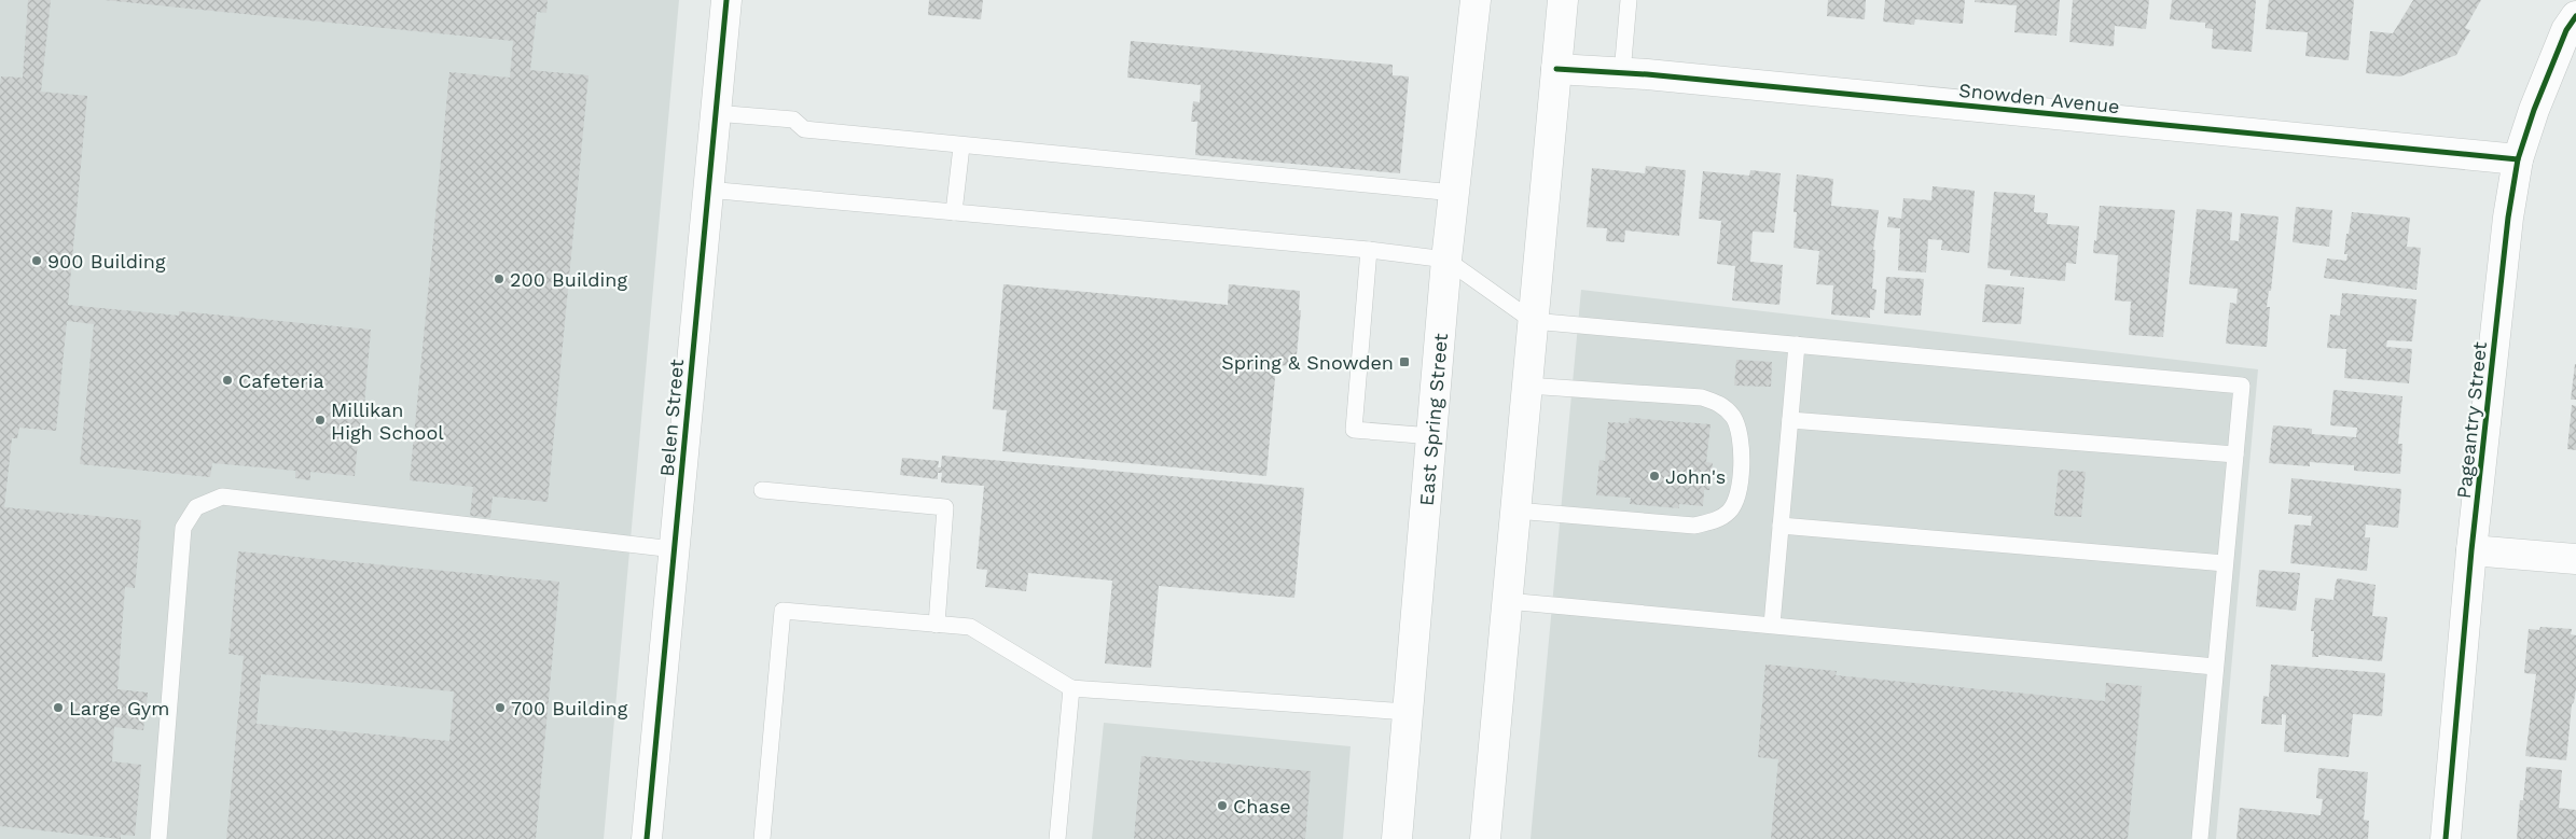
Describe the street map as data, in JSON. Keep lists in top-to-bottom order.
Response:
{
  "streets": {
    "street": [
      "Snowden Avenue",
      "Belen Street",
      "East Spring Street",
      "Pageantry Street"
    ]
  },
  "crossings": [
    ["Snowden Avenue", "Pageantry Street"]
  ],
  "places": {
    "other": [
      "900 Building",
      "200 Building",
      "Cafeteria",
      "Millikan High School",
      "John's",
      "Large Gym",
      "700 Building",
      "Chase"
    ],
    "transit": ["Spring & Snowden"]
  }
}
